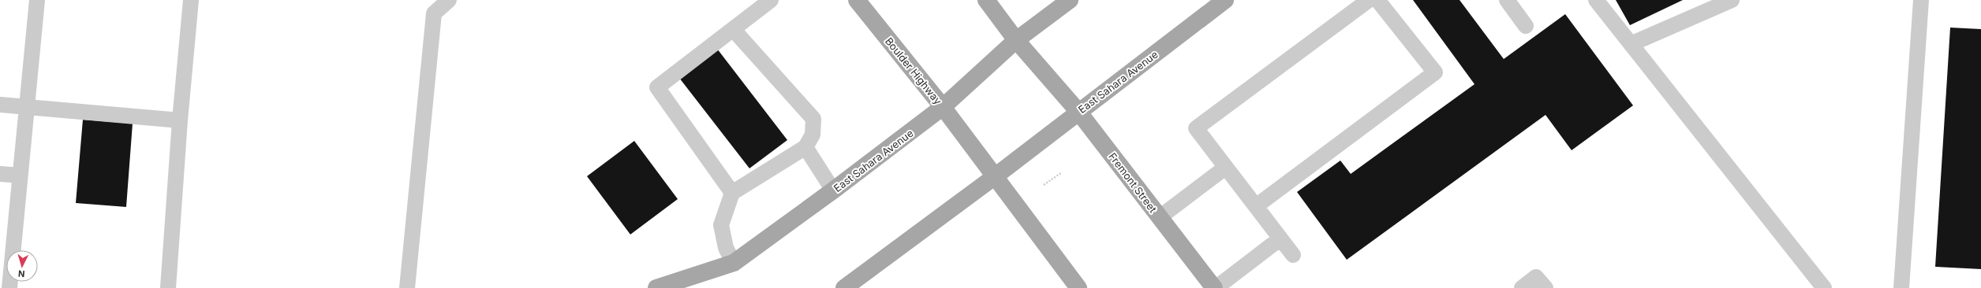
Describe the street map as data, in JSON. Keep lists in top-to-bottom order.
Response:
{
  "streets": {
    "main road": ["Boulder Highway", "East Sahara Avenue", "Fremont Street"]
  },
  "crossings": [
    ["Boulder Highway", "East Sahara Avenue"],
    ["East Sahara Avenue", "Fremont Street"]
  ],
  "north": "bottom"
}
